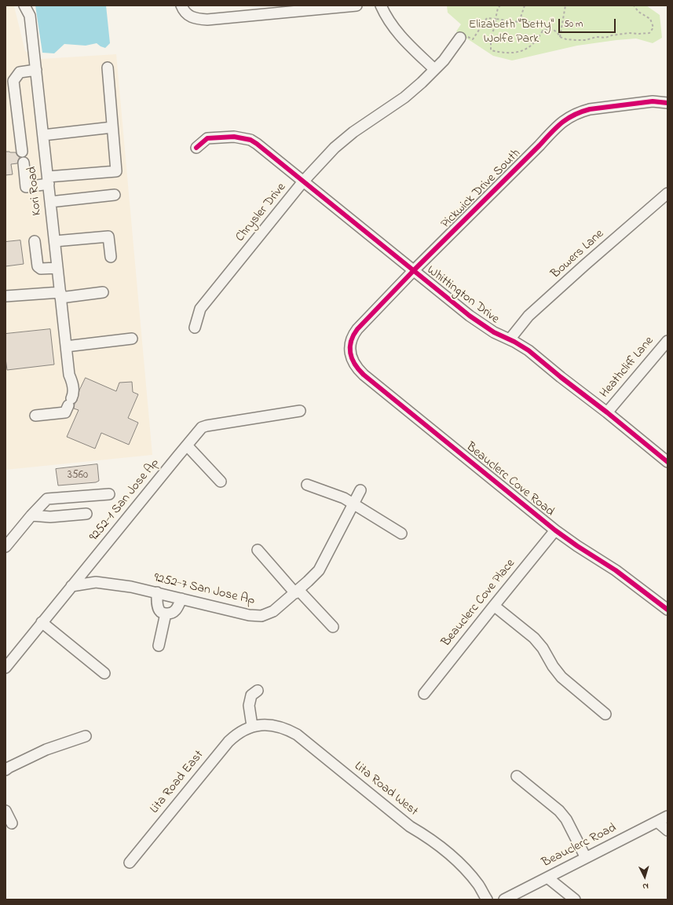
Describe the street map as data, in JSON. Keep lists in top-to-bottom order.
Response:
{
  "streets": {
    "street": [
      "Pickwick Drive South",
      "Kori Road",
      "Chrysler Drive",
      "Bowers Lane",
      "Whittington Drive",
      "Heathcliff Lane",
      "Beauclerc Cove Road",
      "9252-1 San Jose Ap",
      "9252-7 San Jose Ap",
      "Beauclerc Cove Place",
      "Lita Road East",
      "Lita Road West",
      "Beauclerc Road"
    ]
  },
  "crossings": [
    ["Pickwick Drive South", "Whittington Drive"],
    ["Pickwick Drive South", "Beauclerc Cove Road"],
    ["Chrysler Drive", "Whittington Drive"],
    ["Bowers Lane", "Whittington Drive"],
    ["Whittington Drive", "Heathcliff Lane"],
    ["Beauclerc Cove Road", "Beauclerc Cove Place"],
    ["9252-1 San Jose Ap", "9252-7 San Jose Ap"],
    ["Lita Road East", "Lita Road West"]
  ],
  "parks": ["Elizabeth \"Betty\" Wolfe Park"],
  "house_numbers": ["3560"],
  "scale_bar": "50 m",
  "north": "bottom"
}
